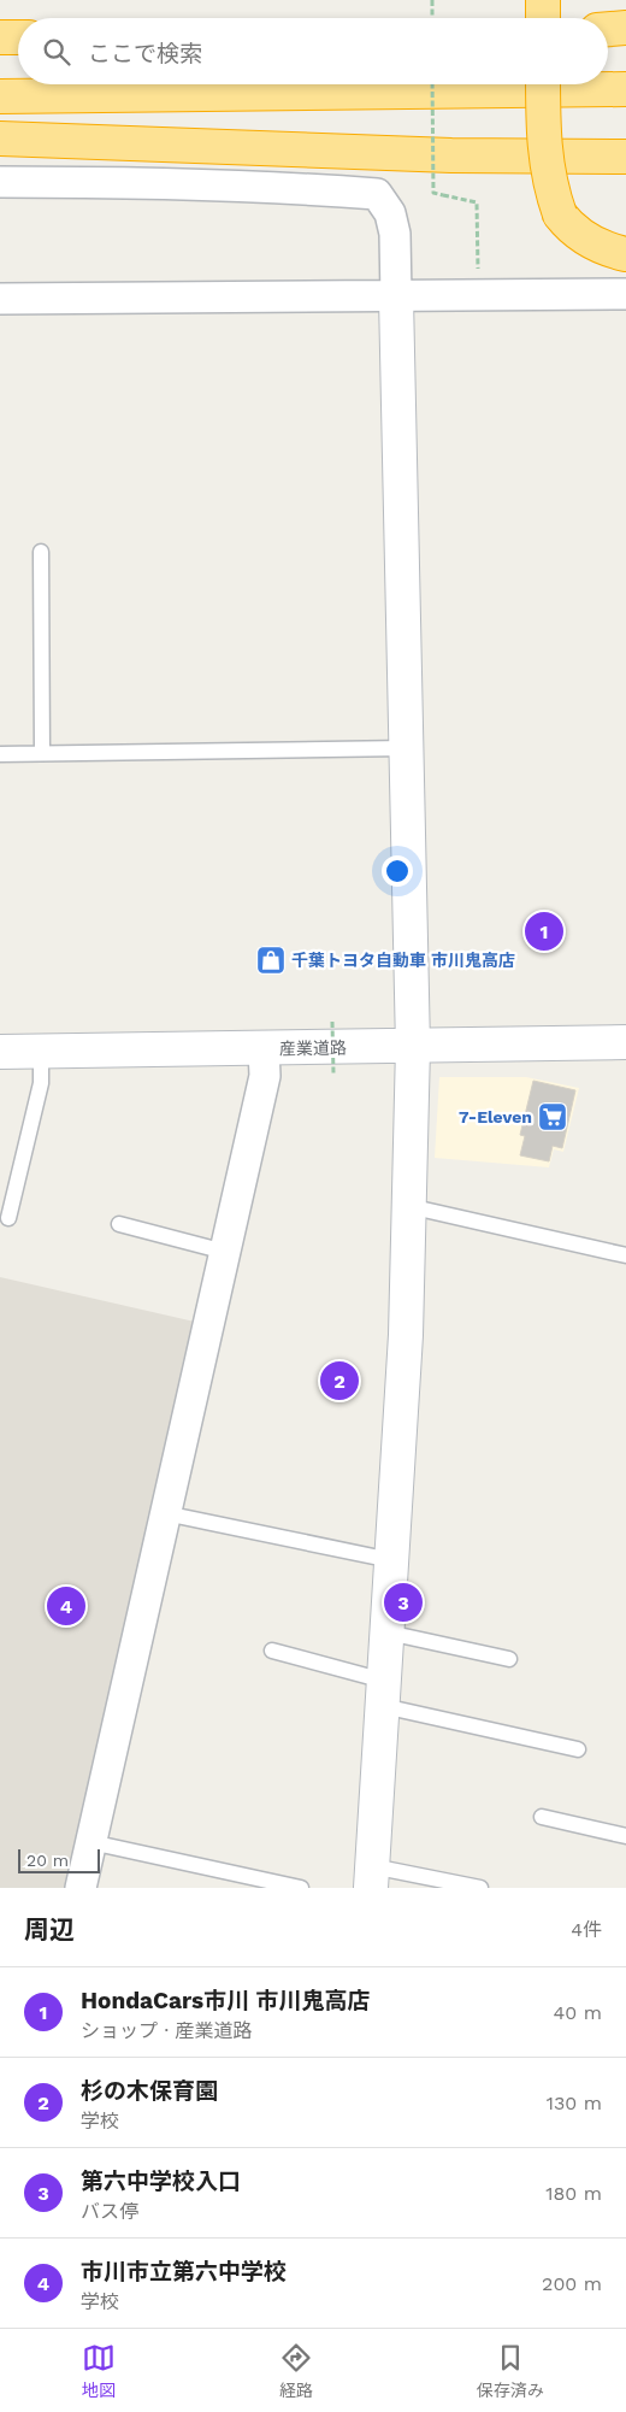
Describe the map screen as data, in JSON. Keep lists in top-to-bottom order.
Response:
{
  "streets": {
    "street": ["産業道路"]
  },
  "places": {
    "shop": ["千葉トヨタ自動車 市川鬼高店"],
    "supermarket": ["7-Eleven"]
  },
  "scale_bar": "20 m",
  "page": {
    "search": "ここで検索",
    "pins": [
      "1",
      "2",
      "3",
      "4"
    ],
    "scale": "20 m",
    "heading": ["周辺", "4件"],
    "list": [
      {
        "mark": "1",
        "name": "HondaCars市川 市川鬼高店",
        "note": "ショップ · 産業道路",
        "value": "40 m"
      },
      {
        "mark": "2",
        "name": "杉の木保育園",
        "note": "学校",
        "value": "130 m"
      },
      {
        "mark": "3",
        "name": "第六中学校入口",
        "note": "バス停",
        "value": "180 m"
      },
      {
        "mark": "4",
        "name": "市川市立第六中学校",
        "note": "学校",
        "value": "200 m"
      }
    ],
    "nav": ["地図", "経路", "保存済み"]
  }
}
